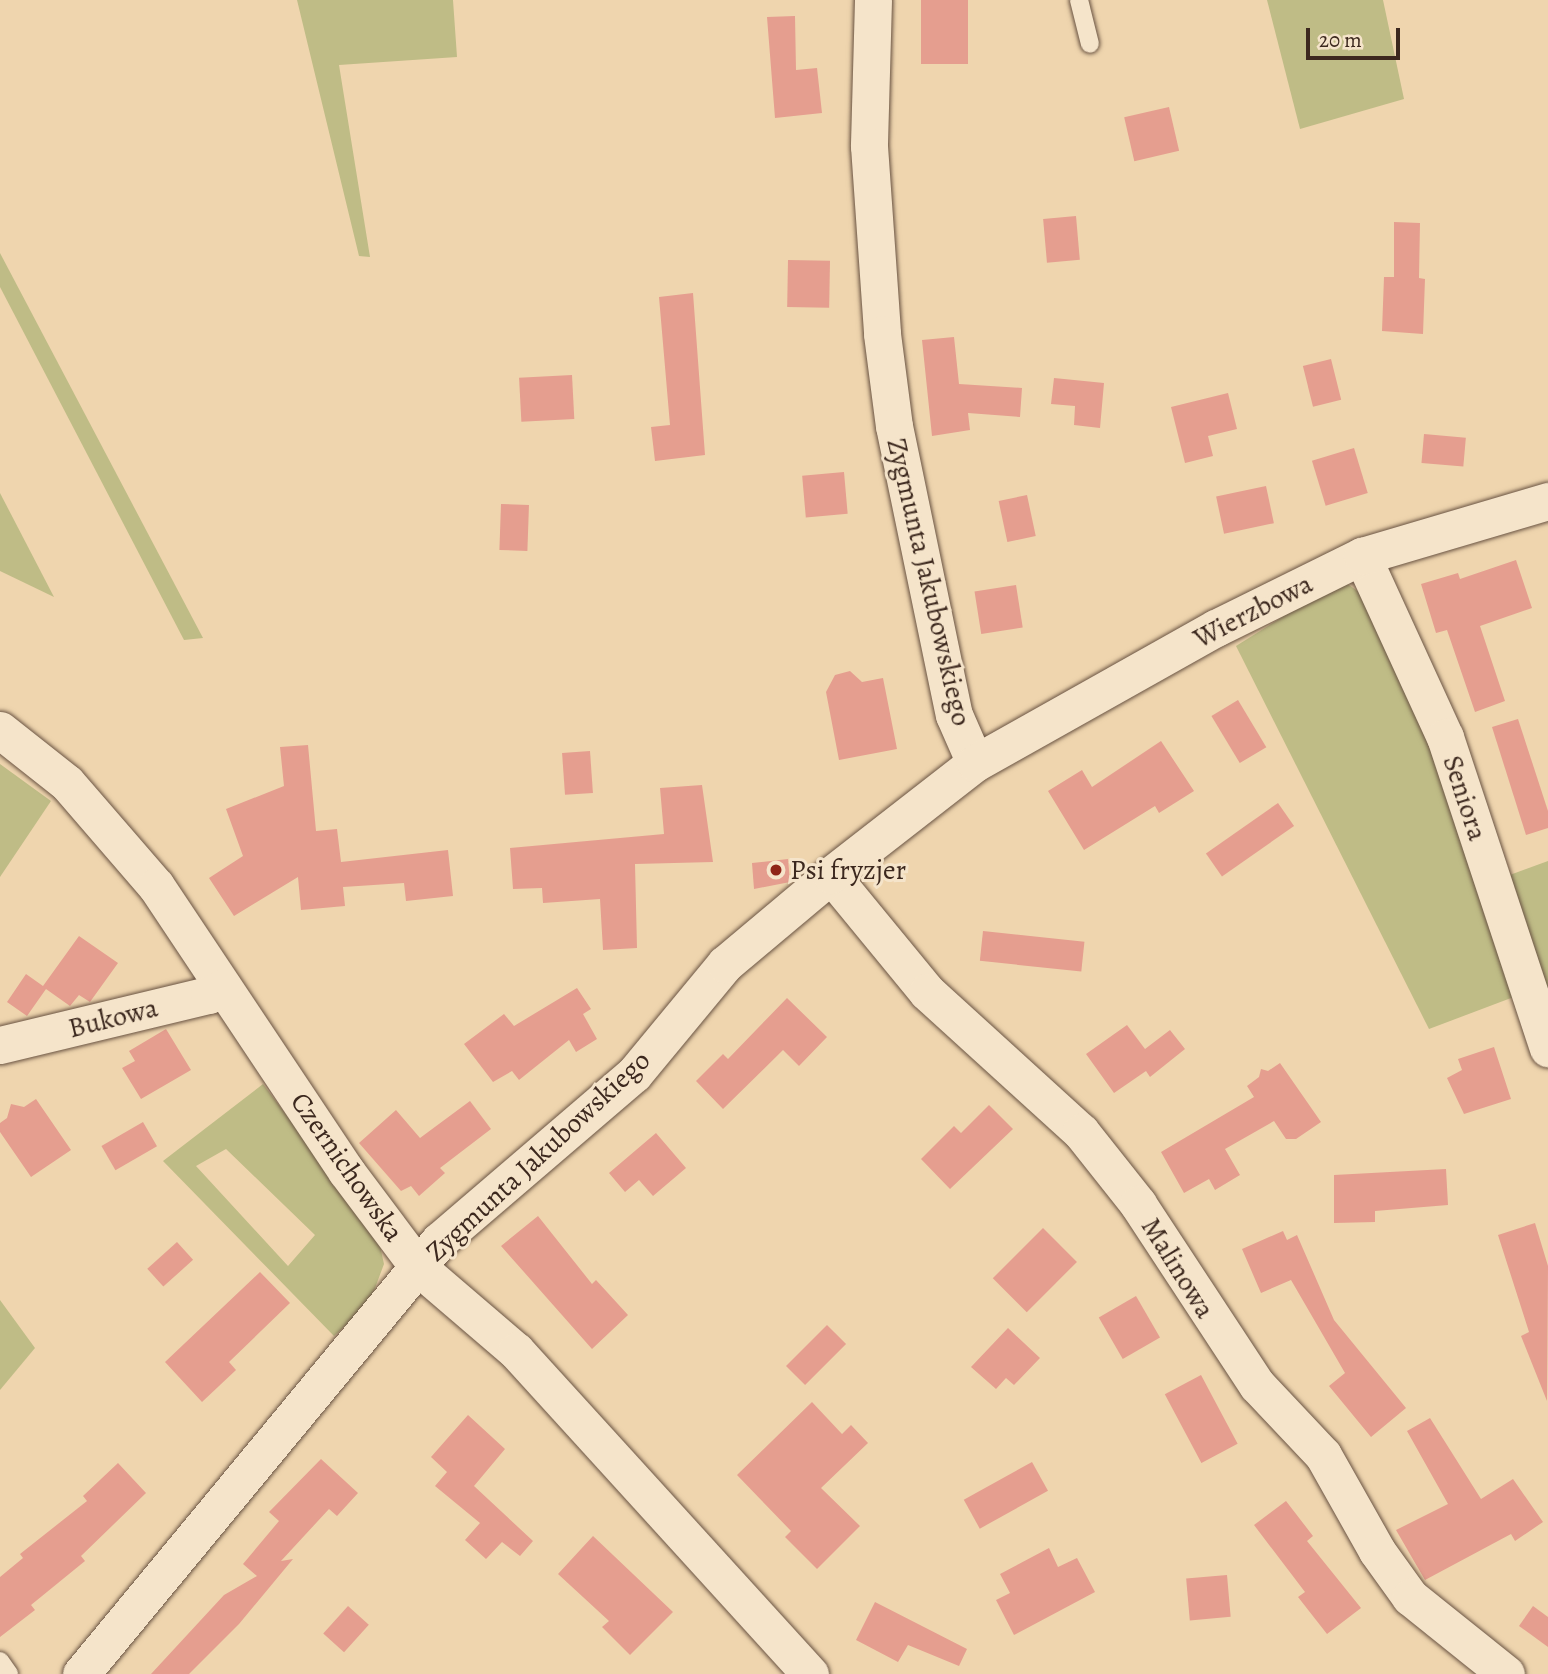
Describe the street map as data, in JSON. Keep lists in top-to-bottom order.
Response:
{
  "streets": {
    "street": [
      "Zygmunta Jakubowskiego",
      "Wierzbowa",
      "Seniora",
      "Bukowa",
      "Czernichowska",
      "Malinowa"
    ]
  },
  "crossings": [
    ["Zygmunta Jakubowskiego", "Wierzbowa"],
    ["Zygmunta Jakubowskiego", "Czernichowska"],
    ["Zygmunta Jakubowskiego", "Malinowa"],
    ["Wierzbowa", "Seniora"],
    ["Bukowa", "Czernichowska"]
  ],
  "places": ["Psi fryzjer"],
  "scale_bar": "20 m"
}
